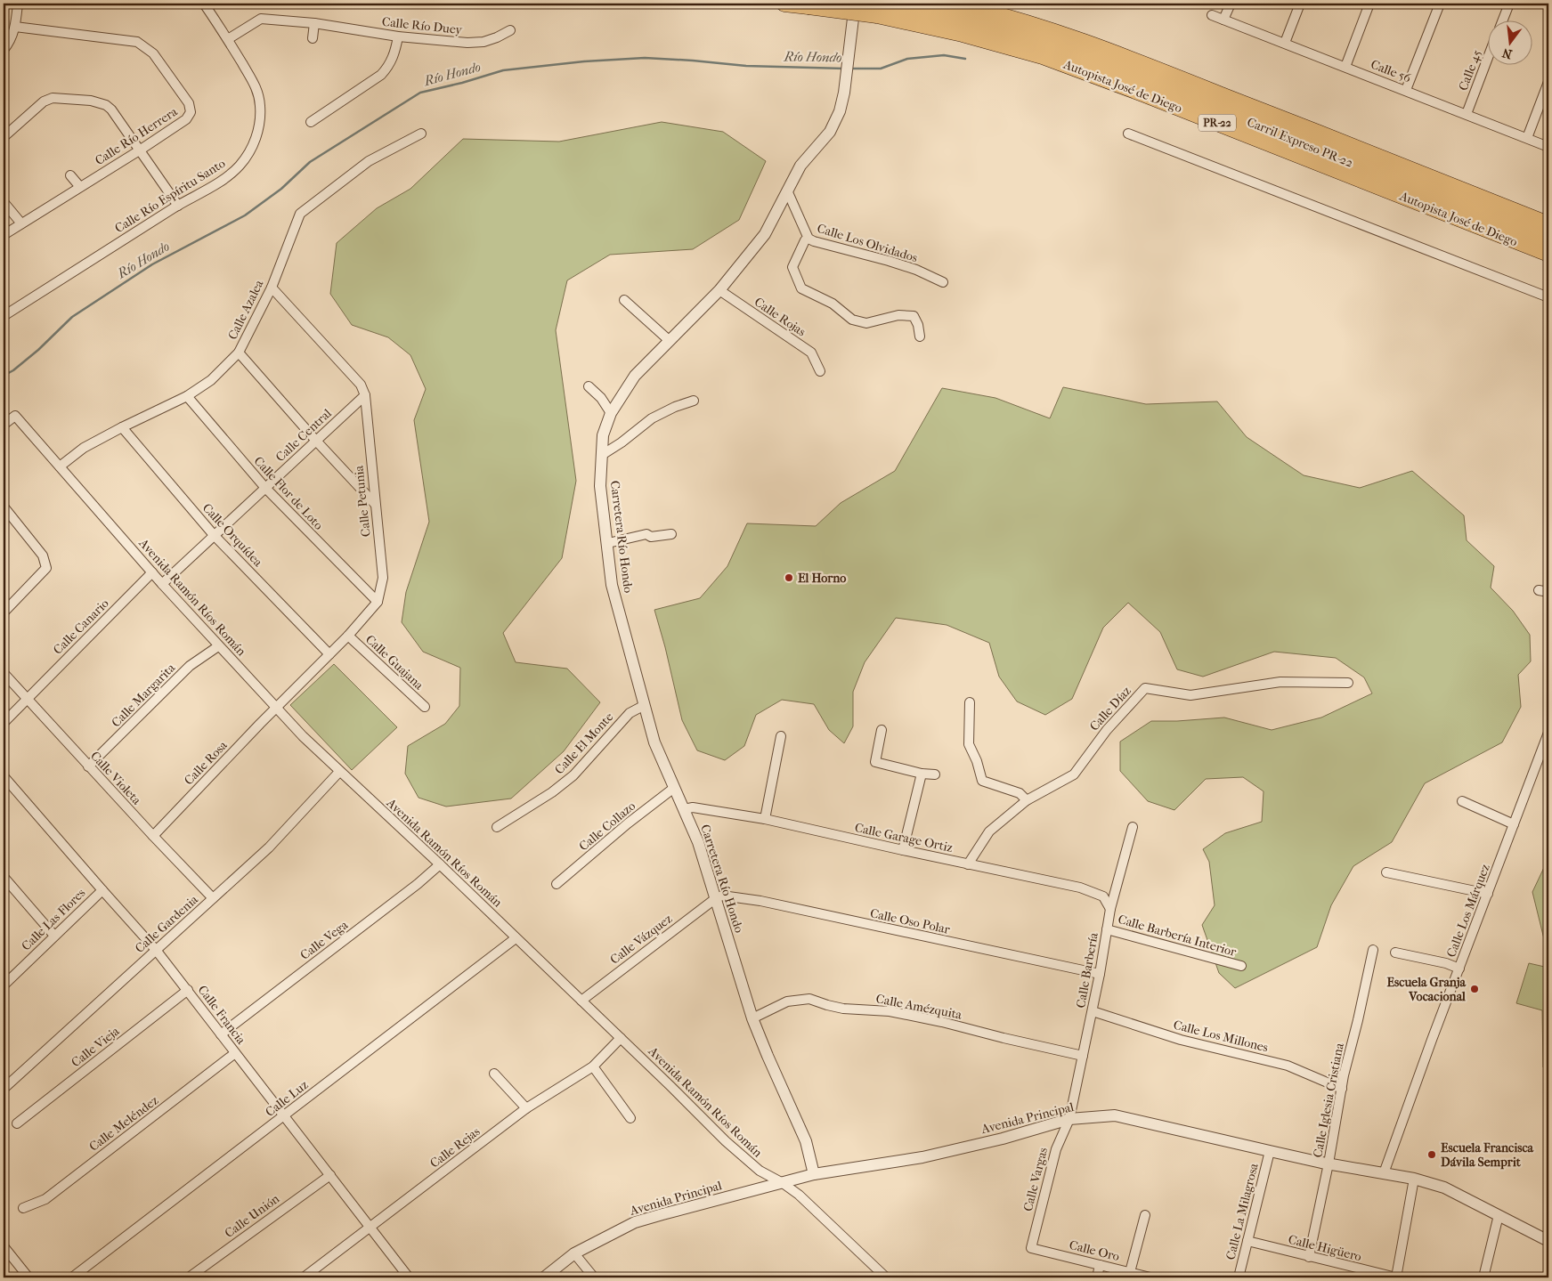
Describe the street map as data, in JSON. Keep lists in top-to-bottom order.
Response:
{
  "streets": {
    "highway": ["Autopista José de Diego", "PR-22", "Carril Expreso PR-22"],
    "street": [
      "Calle Río Duey",
      "Calle 45",
      "Calle 56",
      "Calle Río Herrera",
      "Calle Río Espíritu Santo",
      "Calle Los Olvidados",
      "Calle Azalea",
      "Calle Rojas",
      "Calle Central",
      "Calle Flor de Loto",
      "Calle Petunia",
      "Calle Orquídea",
      "Carretera Río Hondo",
      "Avenida Ramón Ríos Román",
      "Calle Canario",
      "Calle Guajana",
      "Calle Margarita",
      "Calle Díaz",
      "Calle El Monte",
      "Calle Rosa",
      "Calle Violeta",
      "Calle Collazo",
      "Calle Garage Ortiz",
      "Calle Los Márquez",
      "Calle Las Flores",
      "Calle Oso Polar",
      "Calle Gardenia",
      "Calle Barbería Interior",
      "Calle Vázquez",
      "Calle Vega",
      "Calle Barbería",
      "Calle Amézquita",
      "Calle Francia",
      "Calle Los Millones",
      "Calle Vieja",
      "Calle Luz",
      "Calle Iglesia Cristiana",
      "Avenida Principal",
      "Calle Meléndez",
      "Calle Rejas",
      "Calle Vargas",
      "Calle La Milagrosa",
      "Calle Unión",
      "Calle Higüero",
      "Calle Oro"
    ]
  },
  "crossings": [
    ["Calle Río Duey", "Calle Río Espíritu Santo"],
    ["Calle 45", "Calle 56"],
    ["Autopista José de Diego", "Carril Expreso PR-22"],
    ["Calle Los Olvidados", "Carretera Río Hondo"],
    ["Calle Azalea", "Calle Flor de Loto"],
    ["Calle Azalea", "Calle Petunia"],
    ["Calle Azalea", "Calle Orquídea"],
    ["Calle Azalea", "Avenida Ramón Ríos Román"],
    ["Calle Rojas", "Carretera Río Hondo"],
    ["Calle Central", "Calle Flor de Loto"],
    ["Calle Central", "Calle Petunia"],
    ["Calle Central", "Calle Orquídea"],
    ["Calle Central", "Avenida Ramón Ríos Román"],
    ["Calle Flor de Loto", "Calle Petunia"],
    ["Calle Petunia", "Calle Orquídea"],
    ["Calle Petunia", "Avenida Ramón Ríos Román"],
    ["Calle Petunia", "Calle Guajana"],
    ["Calle Petunia", "Calle Rosa"],
    ["Carretera Río Hondo", "Calle El Monte"],
    ["Carretera Río Hondo", "Calle Collazo"],
    ["Carretera Río Hondo", "Calle Garage Ortiz"],
    ["Carretera Río Hondo", "Calle Oso Polar"],
    ["Carretera Río Hondo", "Calle Vázquez"],
    ["Carretera Río Hondo", "Calle Amézquita"],
    ["Carretera Río Hondo", "Avenida Principal"],
    ["Avenida Ramón Ríos Román", "Calle Canario"],
    ["Avenida Ramón Ríos Román", "Calle Margarita"],
    ["Avenida Ramón Ríos Román", "Calle Rosa"],
    ["Avenida Ramón Ríos Román", "Calle Gardenia"],
    ["Avenida Ramón Ríos Román", "Calle Vázquez"],
    ["Avenida Ramón Ríos Román", "Calle Vega"],
    ["Avenida Ramón Ríos Román", "Calle Luz"],
    ["Avenida Ramón Ríos Román", "Avenida Principal"],
    ["Avenida Ramón Ríos Román", "Calle Rejas"],
    ["Calle Canario", "Calle Violeta"],
    ["Calle Margarita", "Calle Violeta"],
    ["Calle Díaz", "Calle Garage Ortiz"],
    ["Calle Rosa", "Calle Violeta"],
    ["Calle Violeta", "Calle Gardenia"],
    ["Calle Garage Ortiz", "Calle Barbería"],
    ["Calle Los Márquez", "Avenida Principal"],
    ["Calle Las Flores", "Calle Francia"],
    ["Calle Oso Polar", "Calle Vázquez"],
    ["Calle Oso Polar", "Calle Barbería"],
    ["Calle Gardenia", "Calle Francia"],
    ["Calle Barbería Interior", "Calle Barbería"],
    ["Calle Vega", "Calle Francia"],
    ["Calle Barbería", "Calle Amézquita"],
    ["Calle Barbería", "Calle Los Millones"],
    ["Calle Barbería", "Avenida Principal"],
    ["Calle Barbería", "Calle Vargas"],
    ["Calle Francia", "Calle Vieja"],
    ["Calle Francia", "Calle Luz"],
    ["Calle Francia", "Calle Meléndez"],
    ["Calle Francia", "Calle Rejas"],
    ["Calle Francia", "Calle Unión"],
    ["Calle Los Millones", "Calle Iglesia Cristiana"],
    ["Calle Iglesia Cristiana", "Avenida Principal"],
    ["Calle Iglesia Cristiana", "Calle Higüero"],
    ["Avenida Principal", "Calle Vargas"],
    ["Avenida Principal", "Calle La Milagrosa"],
    ["Calle Vargas", "Calle Oro"],
    ["Calle La Milagrosa", "Calle Higüero"]
  ],
  "water": ["Río Hondo"],
  "places": ["El Horno", "Escuela Granja Vocacional", "Escuela Francisca Dávila Semprit"],
  "north": "bottom"
}
